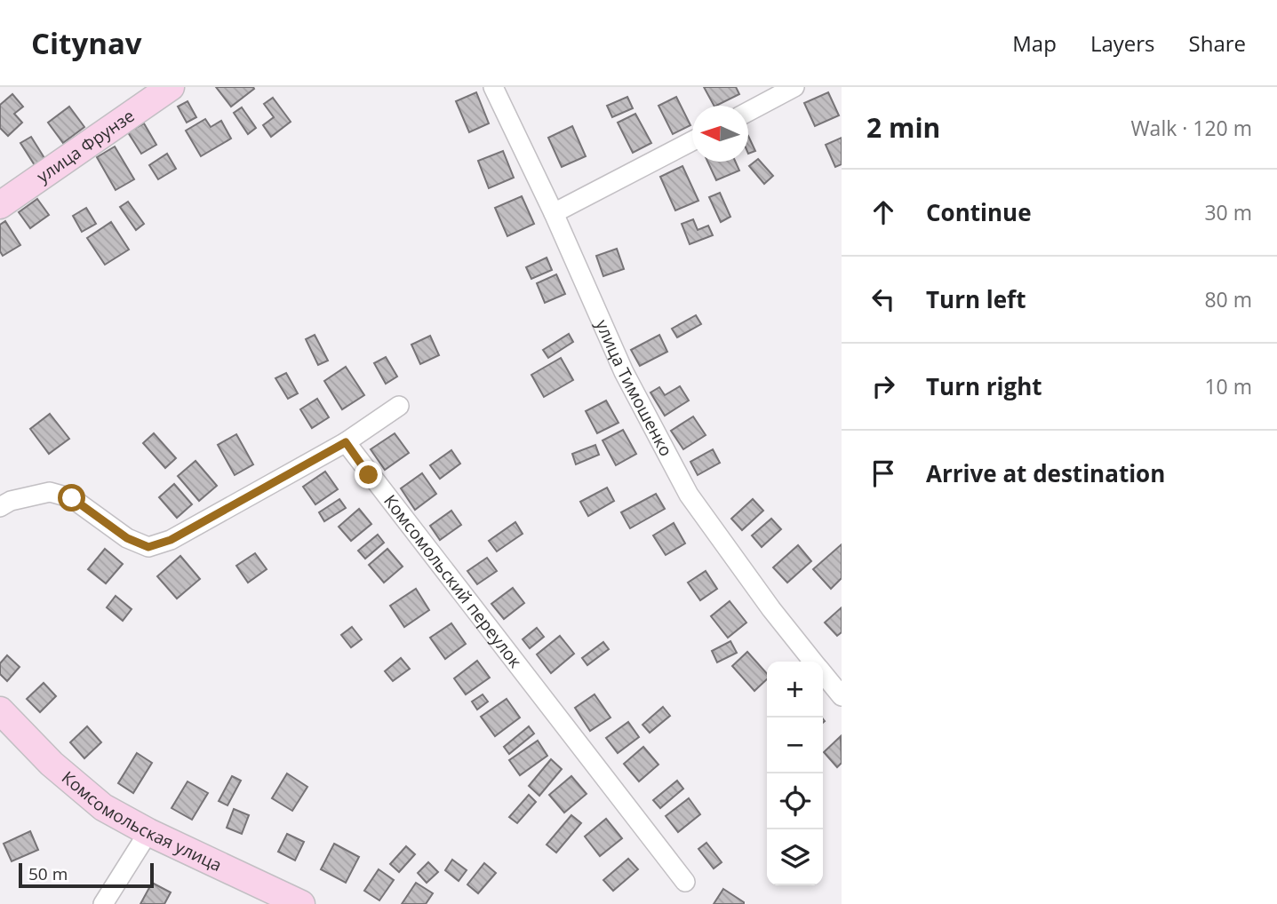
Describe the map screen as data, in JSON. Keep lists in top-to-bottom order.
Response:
{
  "streets": {
    "street": [
      "улица Фрунзе",
      "улица Тимошенко",
      "Комсомольский переулок",
      "Комсомольская улица"
    ]
  },
  "scale_bar": "50 m",
  "north": "left",
  "page": {
    "header": "Citynav",
    "nav": ["Map", "Layers", "Share"],
    "heading": ["2 min", "Walk · 120 m"],
    "list": [
      ["Continue", "30 m"],
      ["Turn left", "80 m"],
      ["Turn right", "10 m"],
      "Arrive at destination"
    ],
    "map_buttons": ["+", "−"],
    "scale": "50 m"
  }
}
